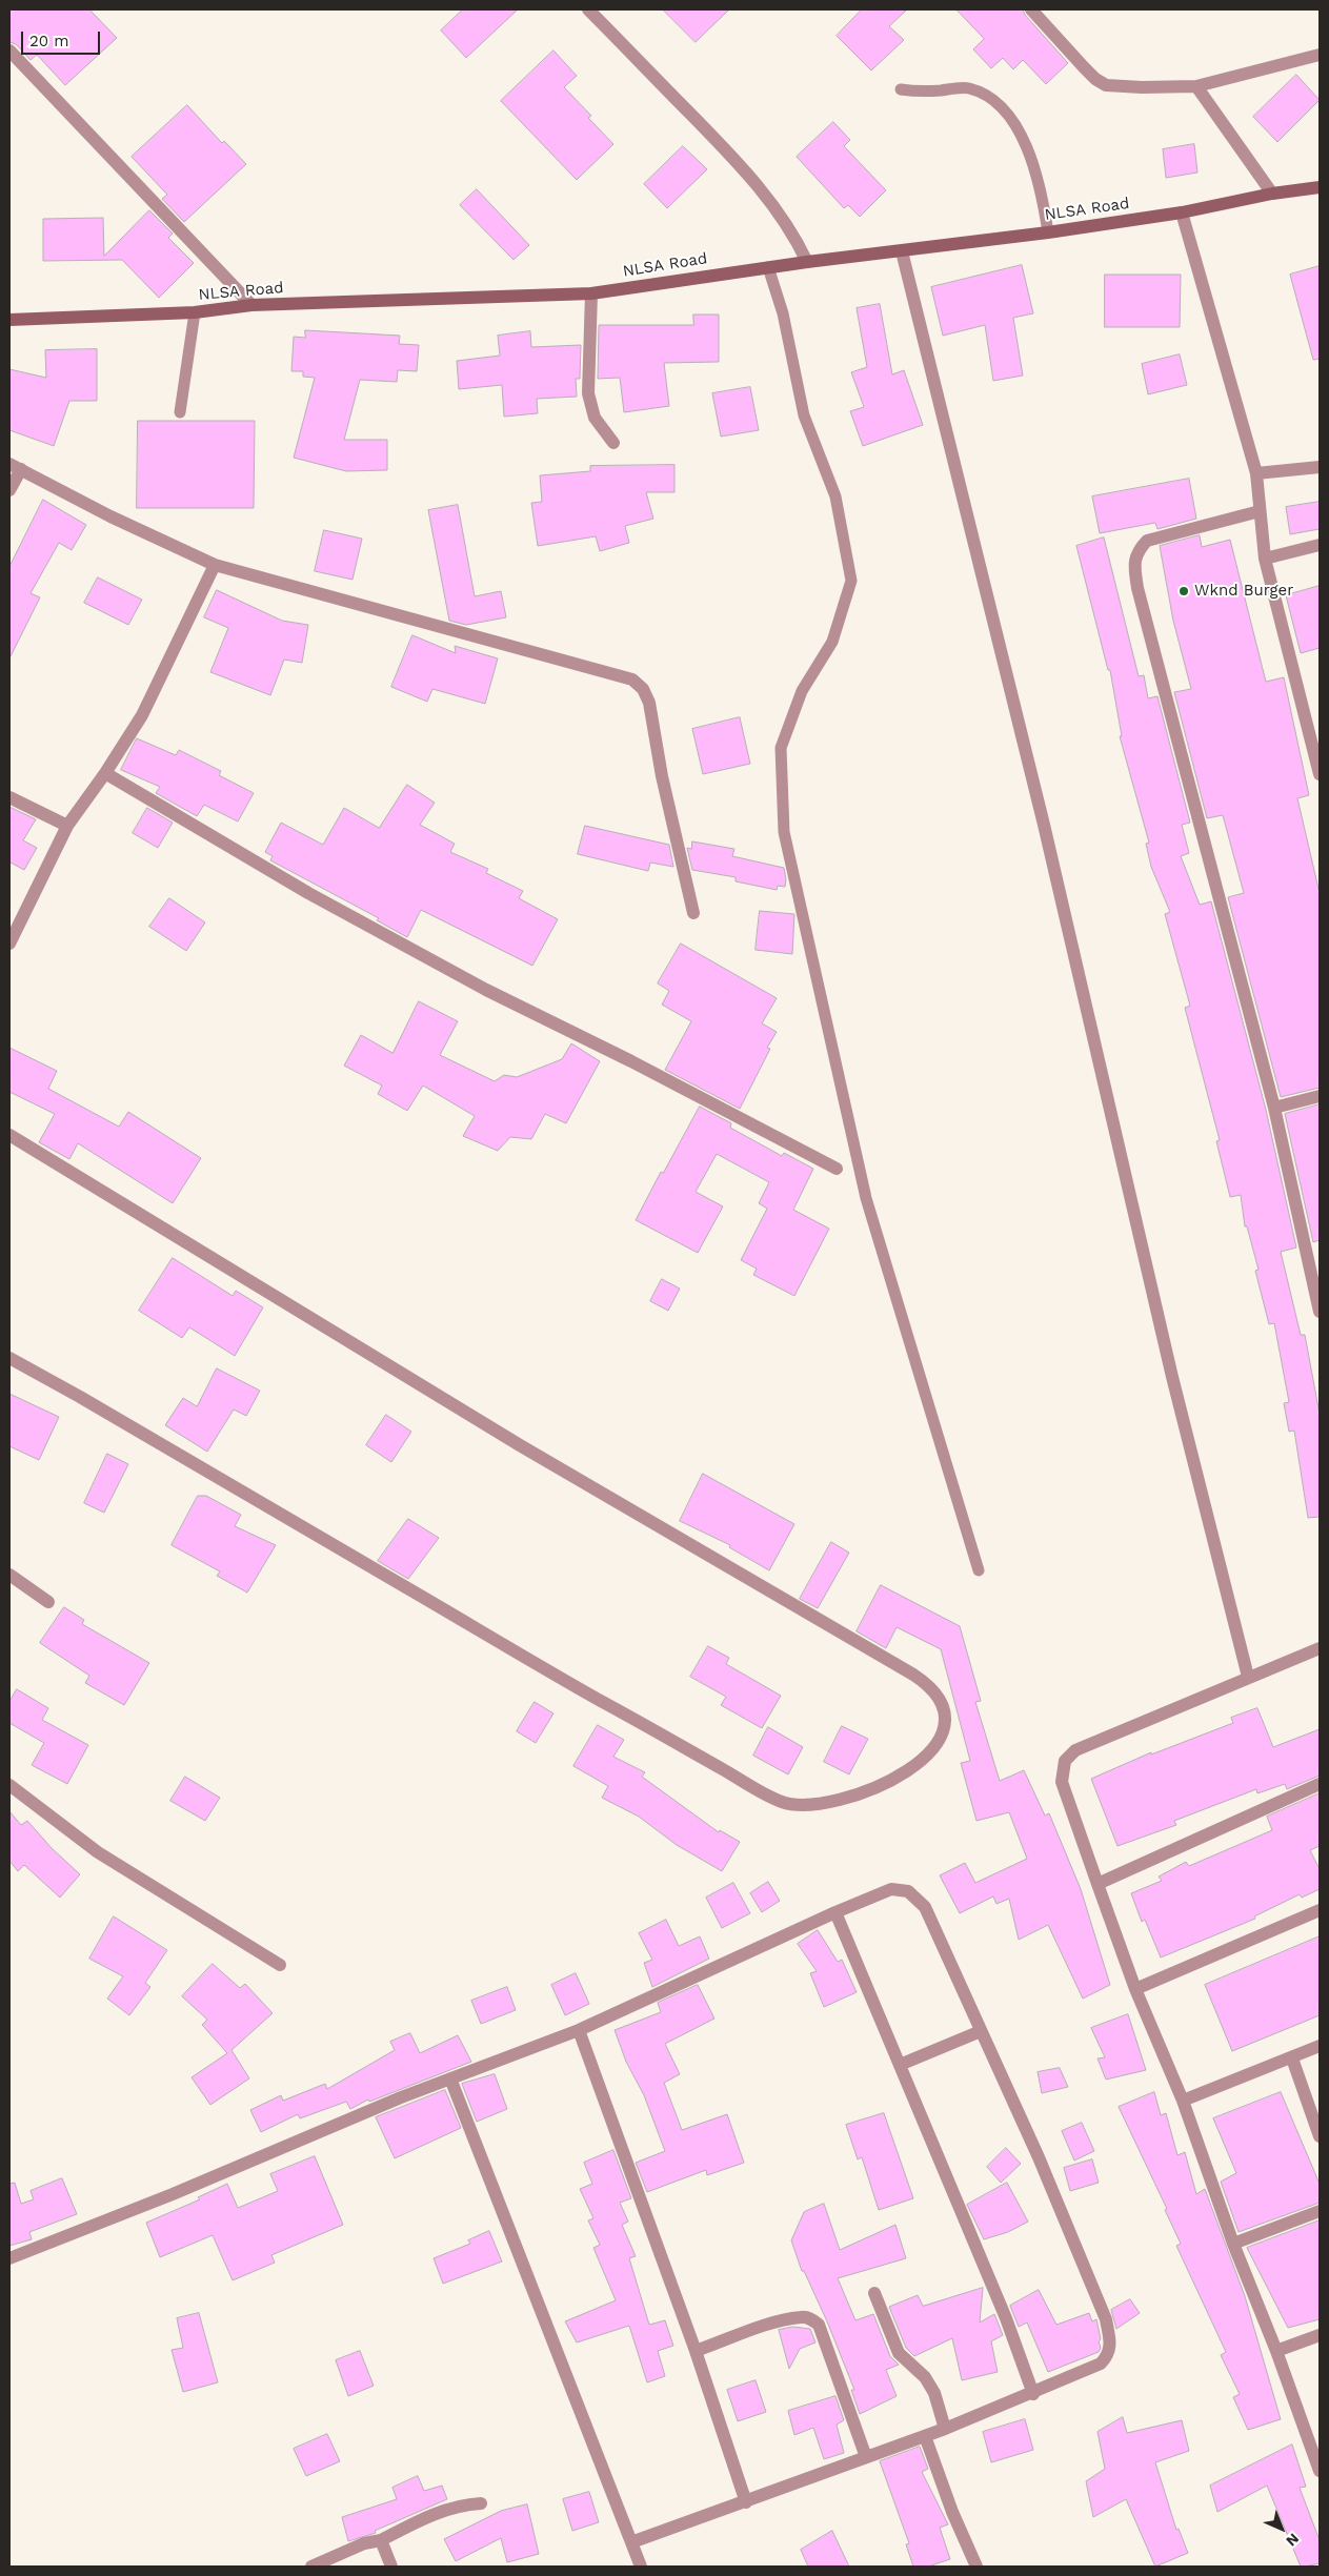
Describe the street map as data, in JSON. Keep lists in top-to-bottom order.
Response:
{
  "streets": {
    "main road": ["NLSA Road"]
  },
  "places": ["Wknd Burger"],
  "scale_bar": "20 m",
  "north": "bottom right"
}
